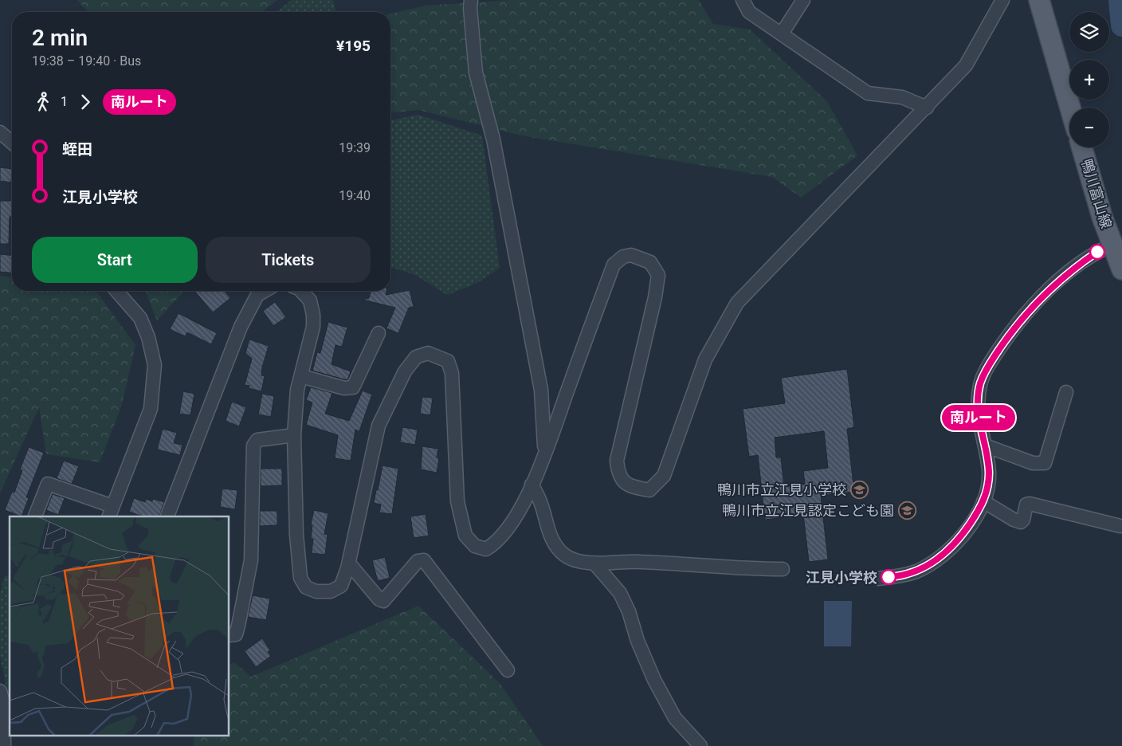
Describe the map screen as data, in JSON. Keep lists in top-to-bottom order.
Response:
{
  "streets": {
    "main road": ["鴨川富山線"]
  },
  "places": {
    "school or university": ["鴨川市立江見小学校", "鴨川市立江見認定こども園"],
    "other": ["江見小学校"]
  },
  "lines": ["bus line 南ルート"],
  "page": {
    "on_map": "南ルート",
    "map_buttons": ["+", "−"],
    "heading": ["2 min", "19:38 – 19:40 · Bus", "¥195"],
    "legs": ["1", "南ルート"],
    "list": [
      {
        "name": "蛭田",
        "value": "19:39"
      },
      {
        "name": "江見小学校",
        "value": "19:40"
      }
    ],
    "buttons": ["Start", "Tickets"]
  }
}
